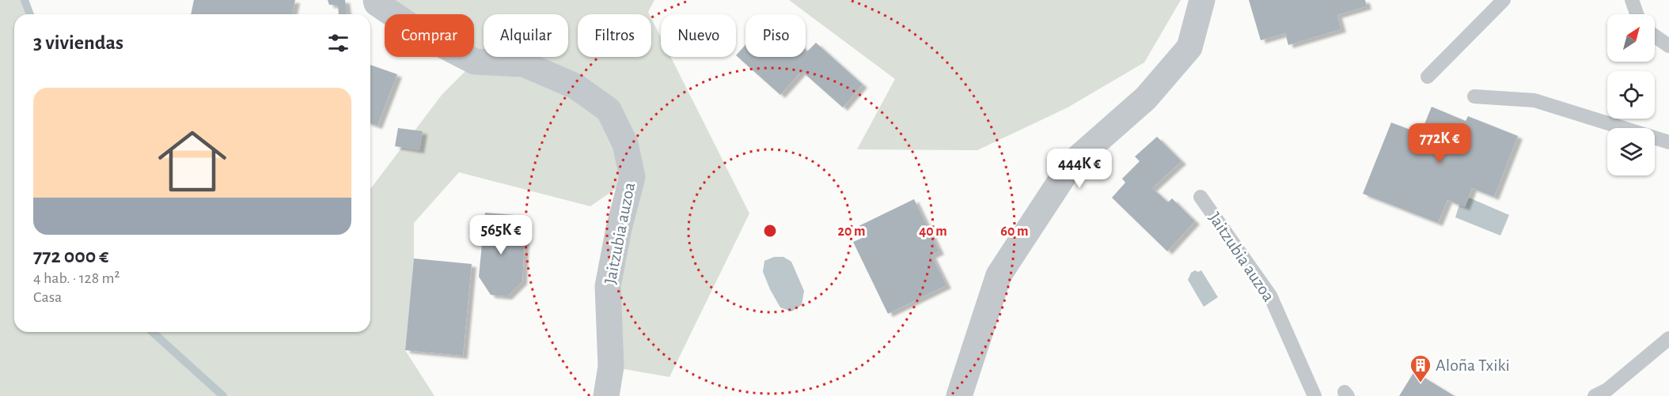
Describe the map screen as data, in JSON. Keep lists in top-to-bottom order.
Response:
{
  "streets": {
    "street": ["Jaitzubia auzoa"]
  },
  "places": {
    "building": ["Aloña Txiki"]
  },
  "north": "top right",
  "page": {
    "chip": [
      "Comprar",
      "Alquilar",
      "Filtros",
      "Nuevo",
      "Piso"
    ],
    "heading": "3 viviendas",
    "list": [
      {
        "name": "772 000 €",
        "note": "4 hab. · 128 m² · Casa"
      }
    ],
    "price": ["772K €", "444K €", "565K €"]
  },
  "rings": ["20 m", "40 m", "60 m"]
}
